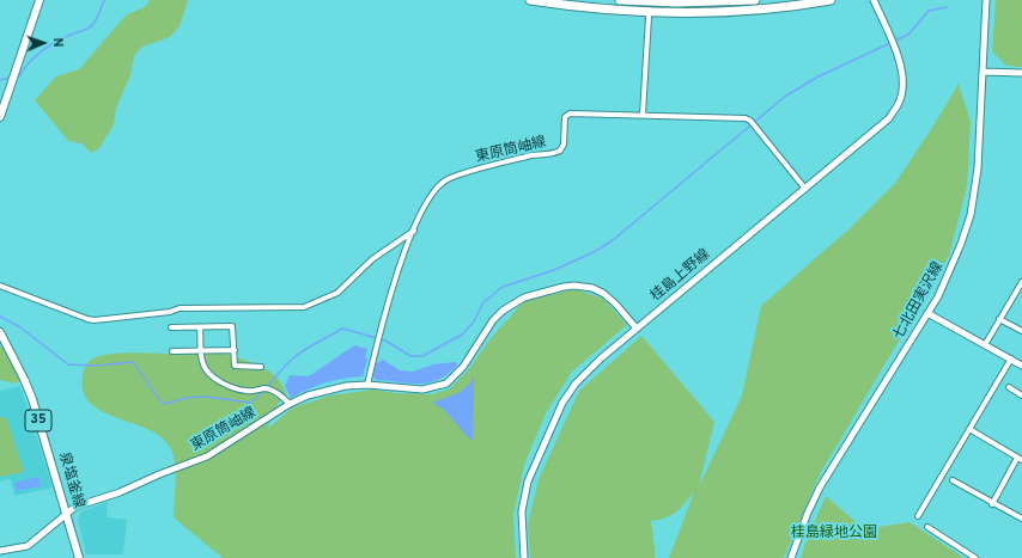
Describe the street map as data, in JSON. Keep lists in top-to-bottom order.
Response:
{
  "streets": {
    "main road": ["35", "泉塩釜線"],
    "street": ["東原筒岫線", "桂島上野線", "七北田実沢線"]
  },
  "crossings": [
    ["東原筒岫線", "桂島上野線"],
    ["東原筒岫線", "泉塩釜線"]
  ],
  "parks": ["桂島緑地公園"],
  "north": "right"
}
